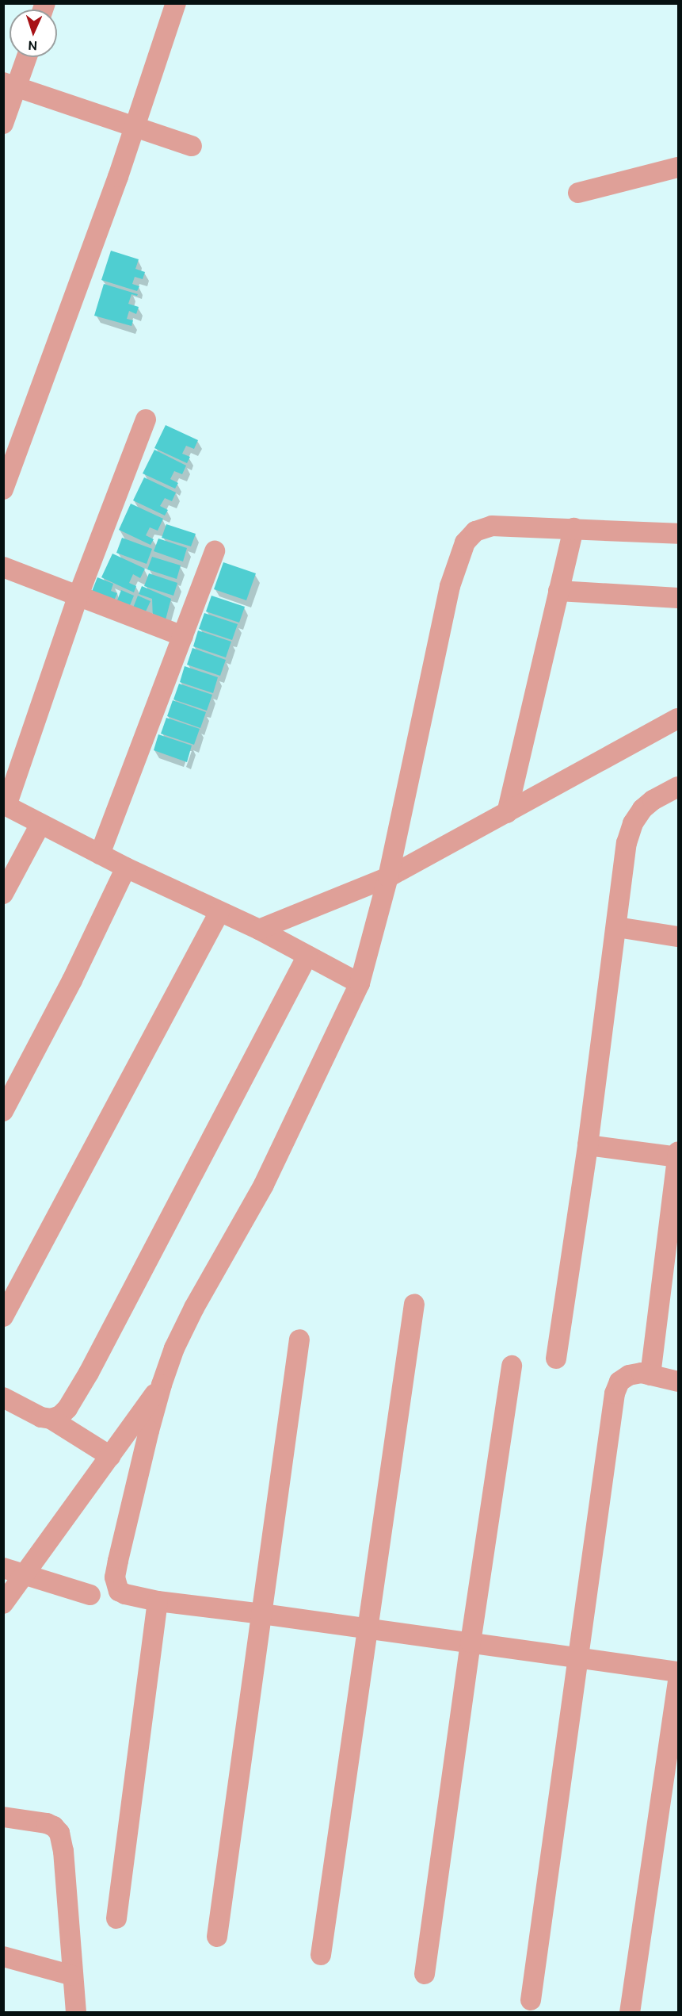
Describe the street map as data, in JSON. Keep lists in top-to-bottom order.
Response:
{
  "north": "bottom"
}
